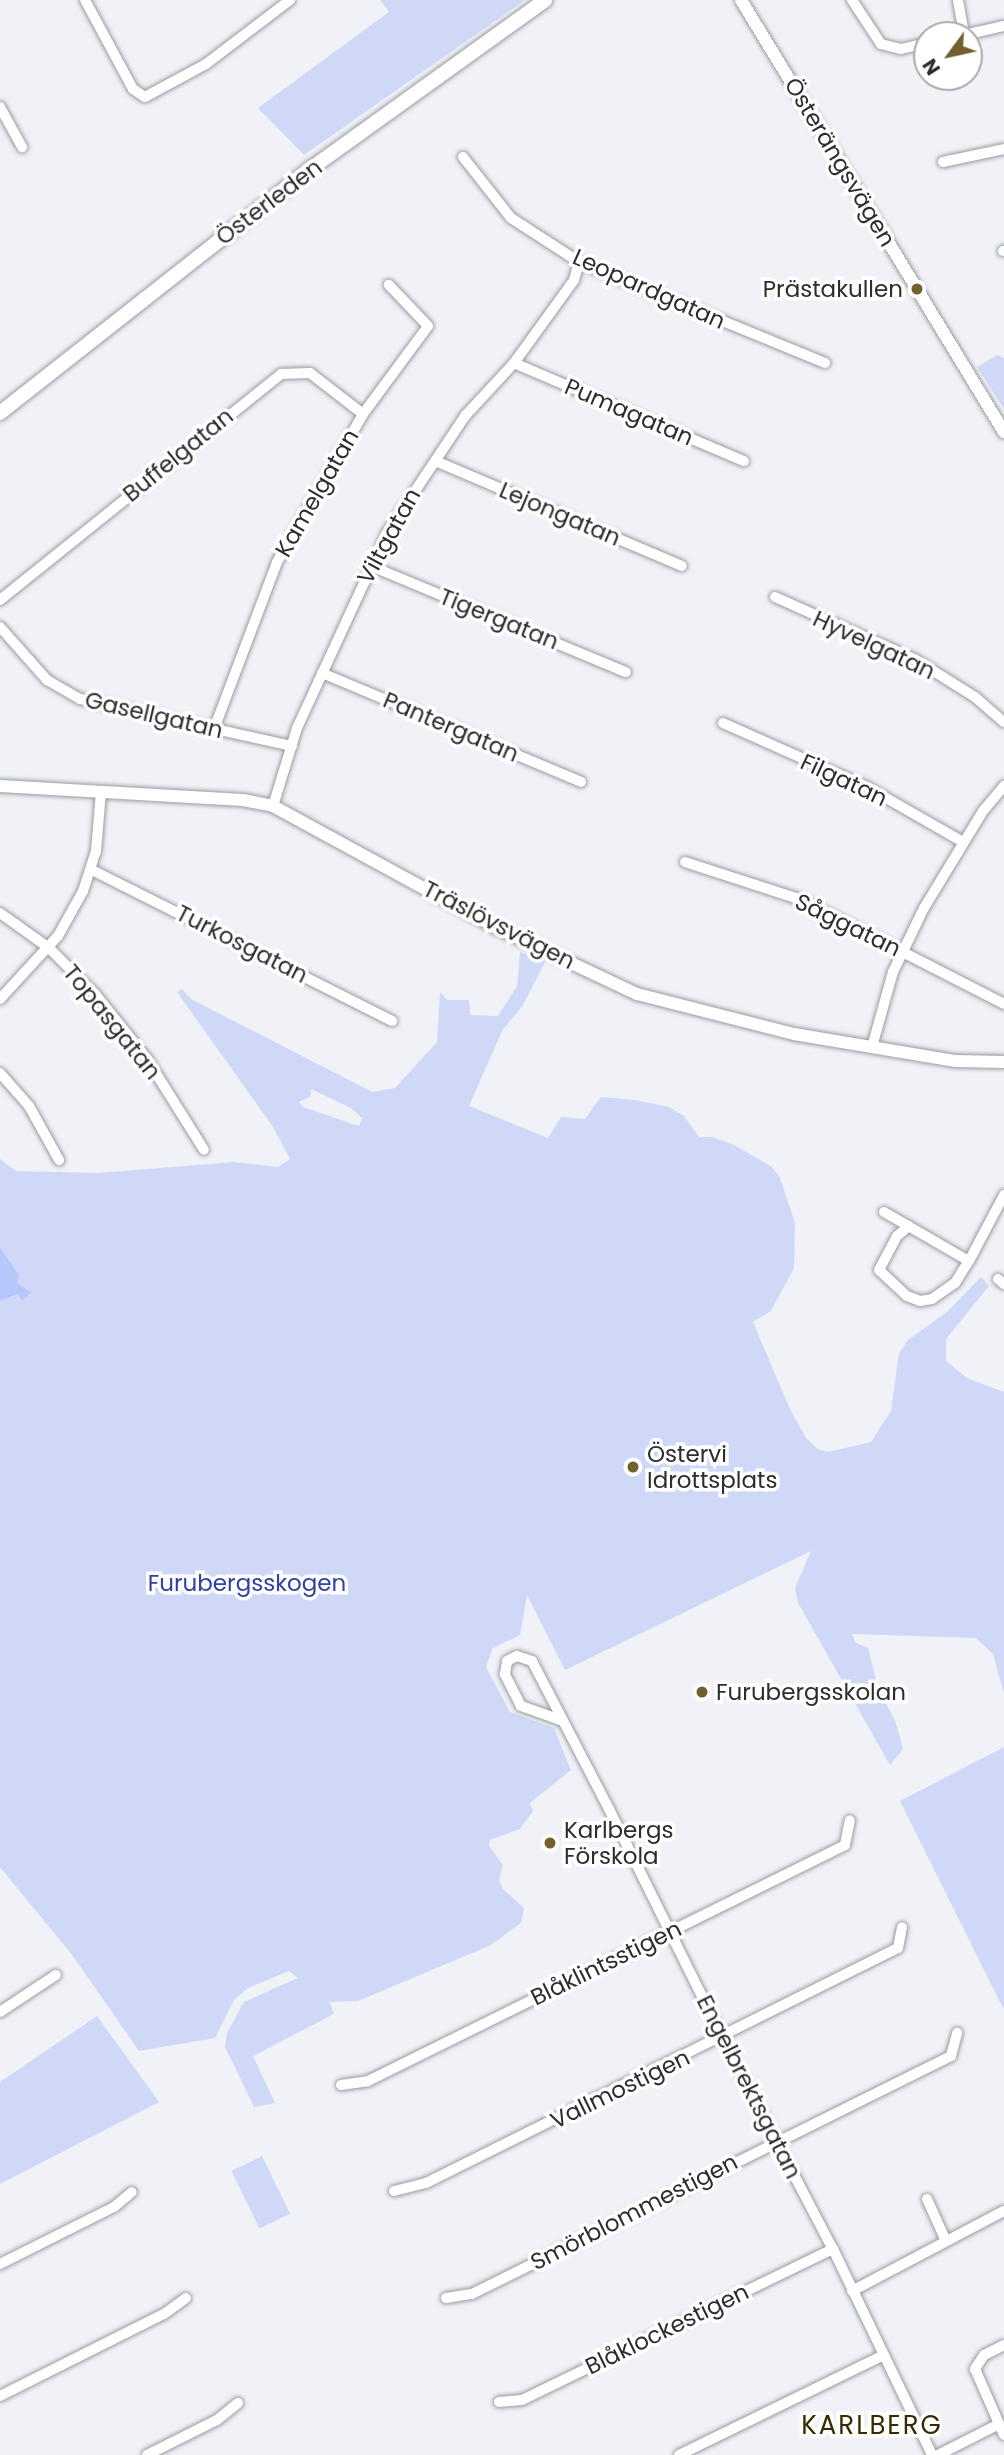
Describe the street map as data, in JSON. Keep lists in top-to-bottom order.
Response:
{
  "streets": {
    "main road": ["Österleden"],
    "street": [
      "Österängsvägen",
      "Leopardgatan",
      "Pumagatan",
      "Buffelgatan",
      "Kamelgatan",
      "Lejongatan",
      "Viltgatan",
      "Tigergatan",
      "Hyvelgatan",
      "Gasellgatan",
      "Pantergatan",
      "Filgatan",
      "Träslövsvägen",
      "Såggatan",
      "Turkosgatan",
      "Topasgatan",
      "Blåklintsstigen",
      "Engelbrektsgatan",
      "Vallmostigen",
      "Smörblommestigen",
      "Blåklockestigen"
    ]
  },
  "crossings": [
    ["Leopardgatan", "Viltgatan"],
    ["Pumagatan", "Viltgatan"],
    ["Buffelgatan", "Kamelgatan"],
    ["Kamelgatan", "Gasellgatan"],
    ["Lejongatan", "Viltgatan"],
    ["Viltgatan", "Tigergatan"],
    ["Viltgatan", "Gasellgatan"],
    ["Viltgatan", "Pantergatan"],
    ["Viltgatan", "Träslövsvägen"],
    ["Blåklintsstigen", "Engelbrektsgatan"],
    ["Engelbrektsgatan", "Vallmostigen"],
    ["Engelbrektsgatan", "Smörblommestigen"],
    ["Engelbrektsgatan", "Blåklockestigen"]
  ],
  "districts": ["KARLBERG"],
  "parks": ["Furubergsskogen"],
  "places": [
    "Prästakullen",
    "Östervi Idrottsplats",
    "Furubergsskolan",
    "Karlbergs Förskola"
  ],
  "north": "bottom left"
}
